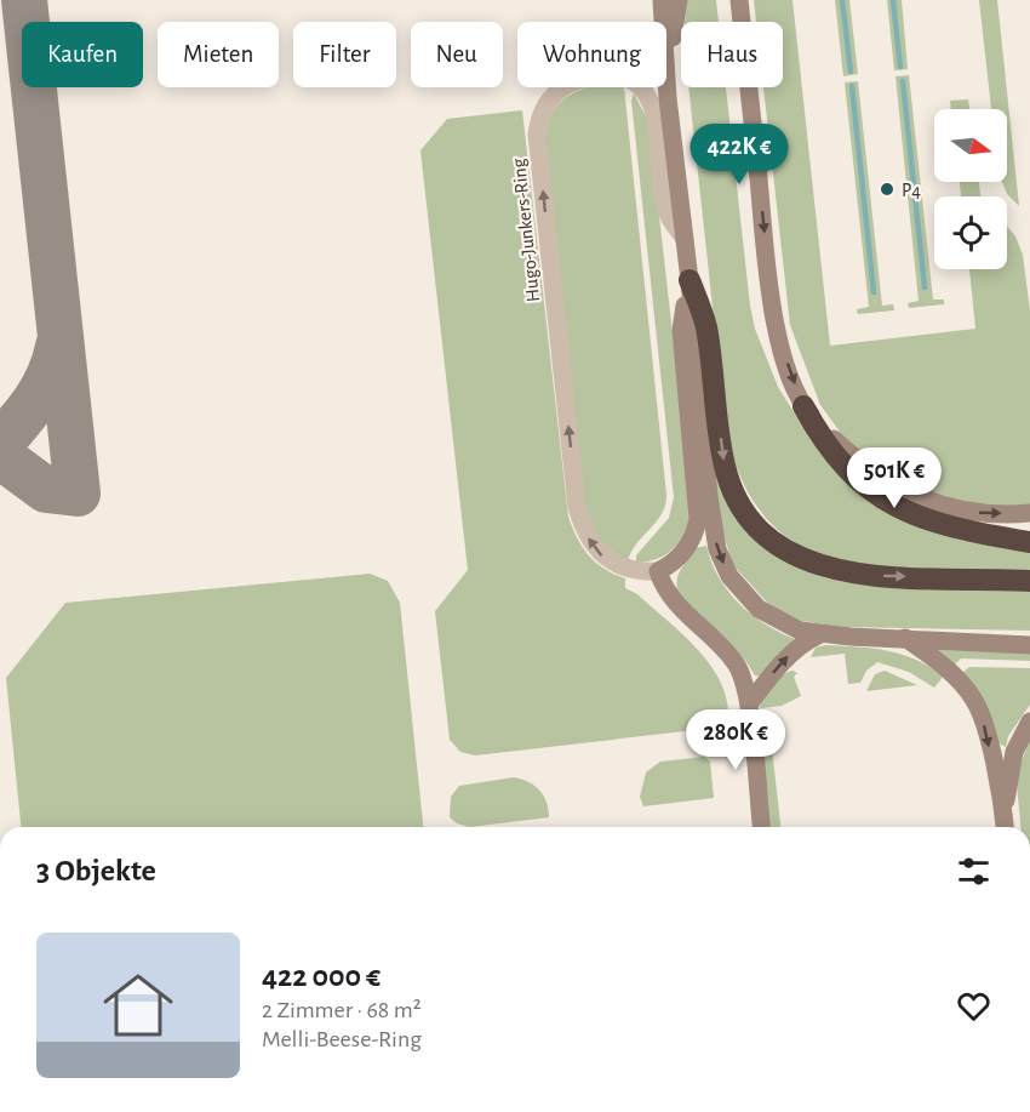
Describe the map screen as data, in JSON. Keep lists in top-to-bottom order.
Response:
{
  "streets": {
    "street": ["Hugo-Junkers-Ring"]
  },
  "places": ["P4"],
  "north": "right",
  "page": {
    "chip": [
      "Kaufen",
      "Mieten",
      "Filter",
      "Neu",
      "Wohnung",
      "Haus"
    ],
    "price": ["422K €", "501K €", "280K €"],
    "heading": "3 Objekte",
    "list": [
      {
        "name": "422 000 €",
        "note": "2 Zimmer · 68 m² · Melli-Beese-Ring"
      }
    ]
  }
}
